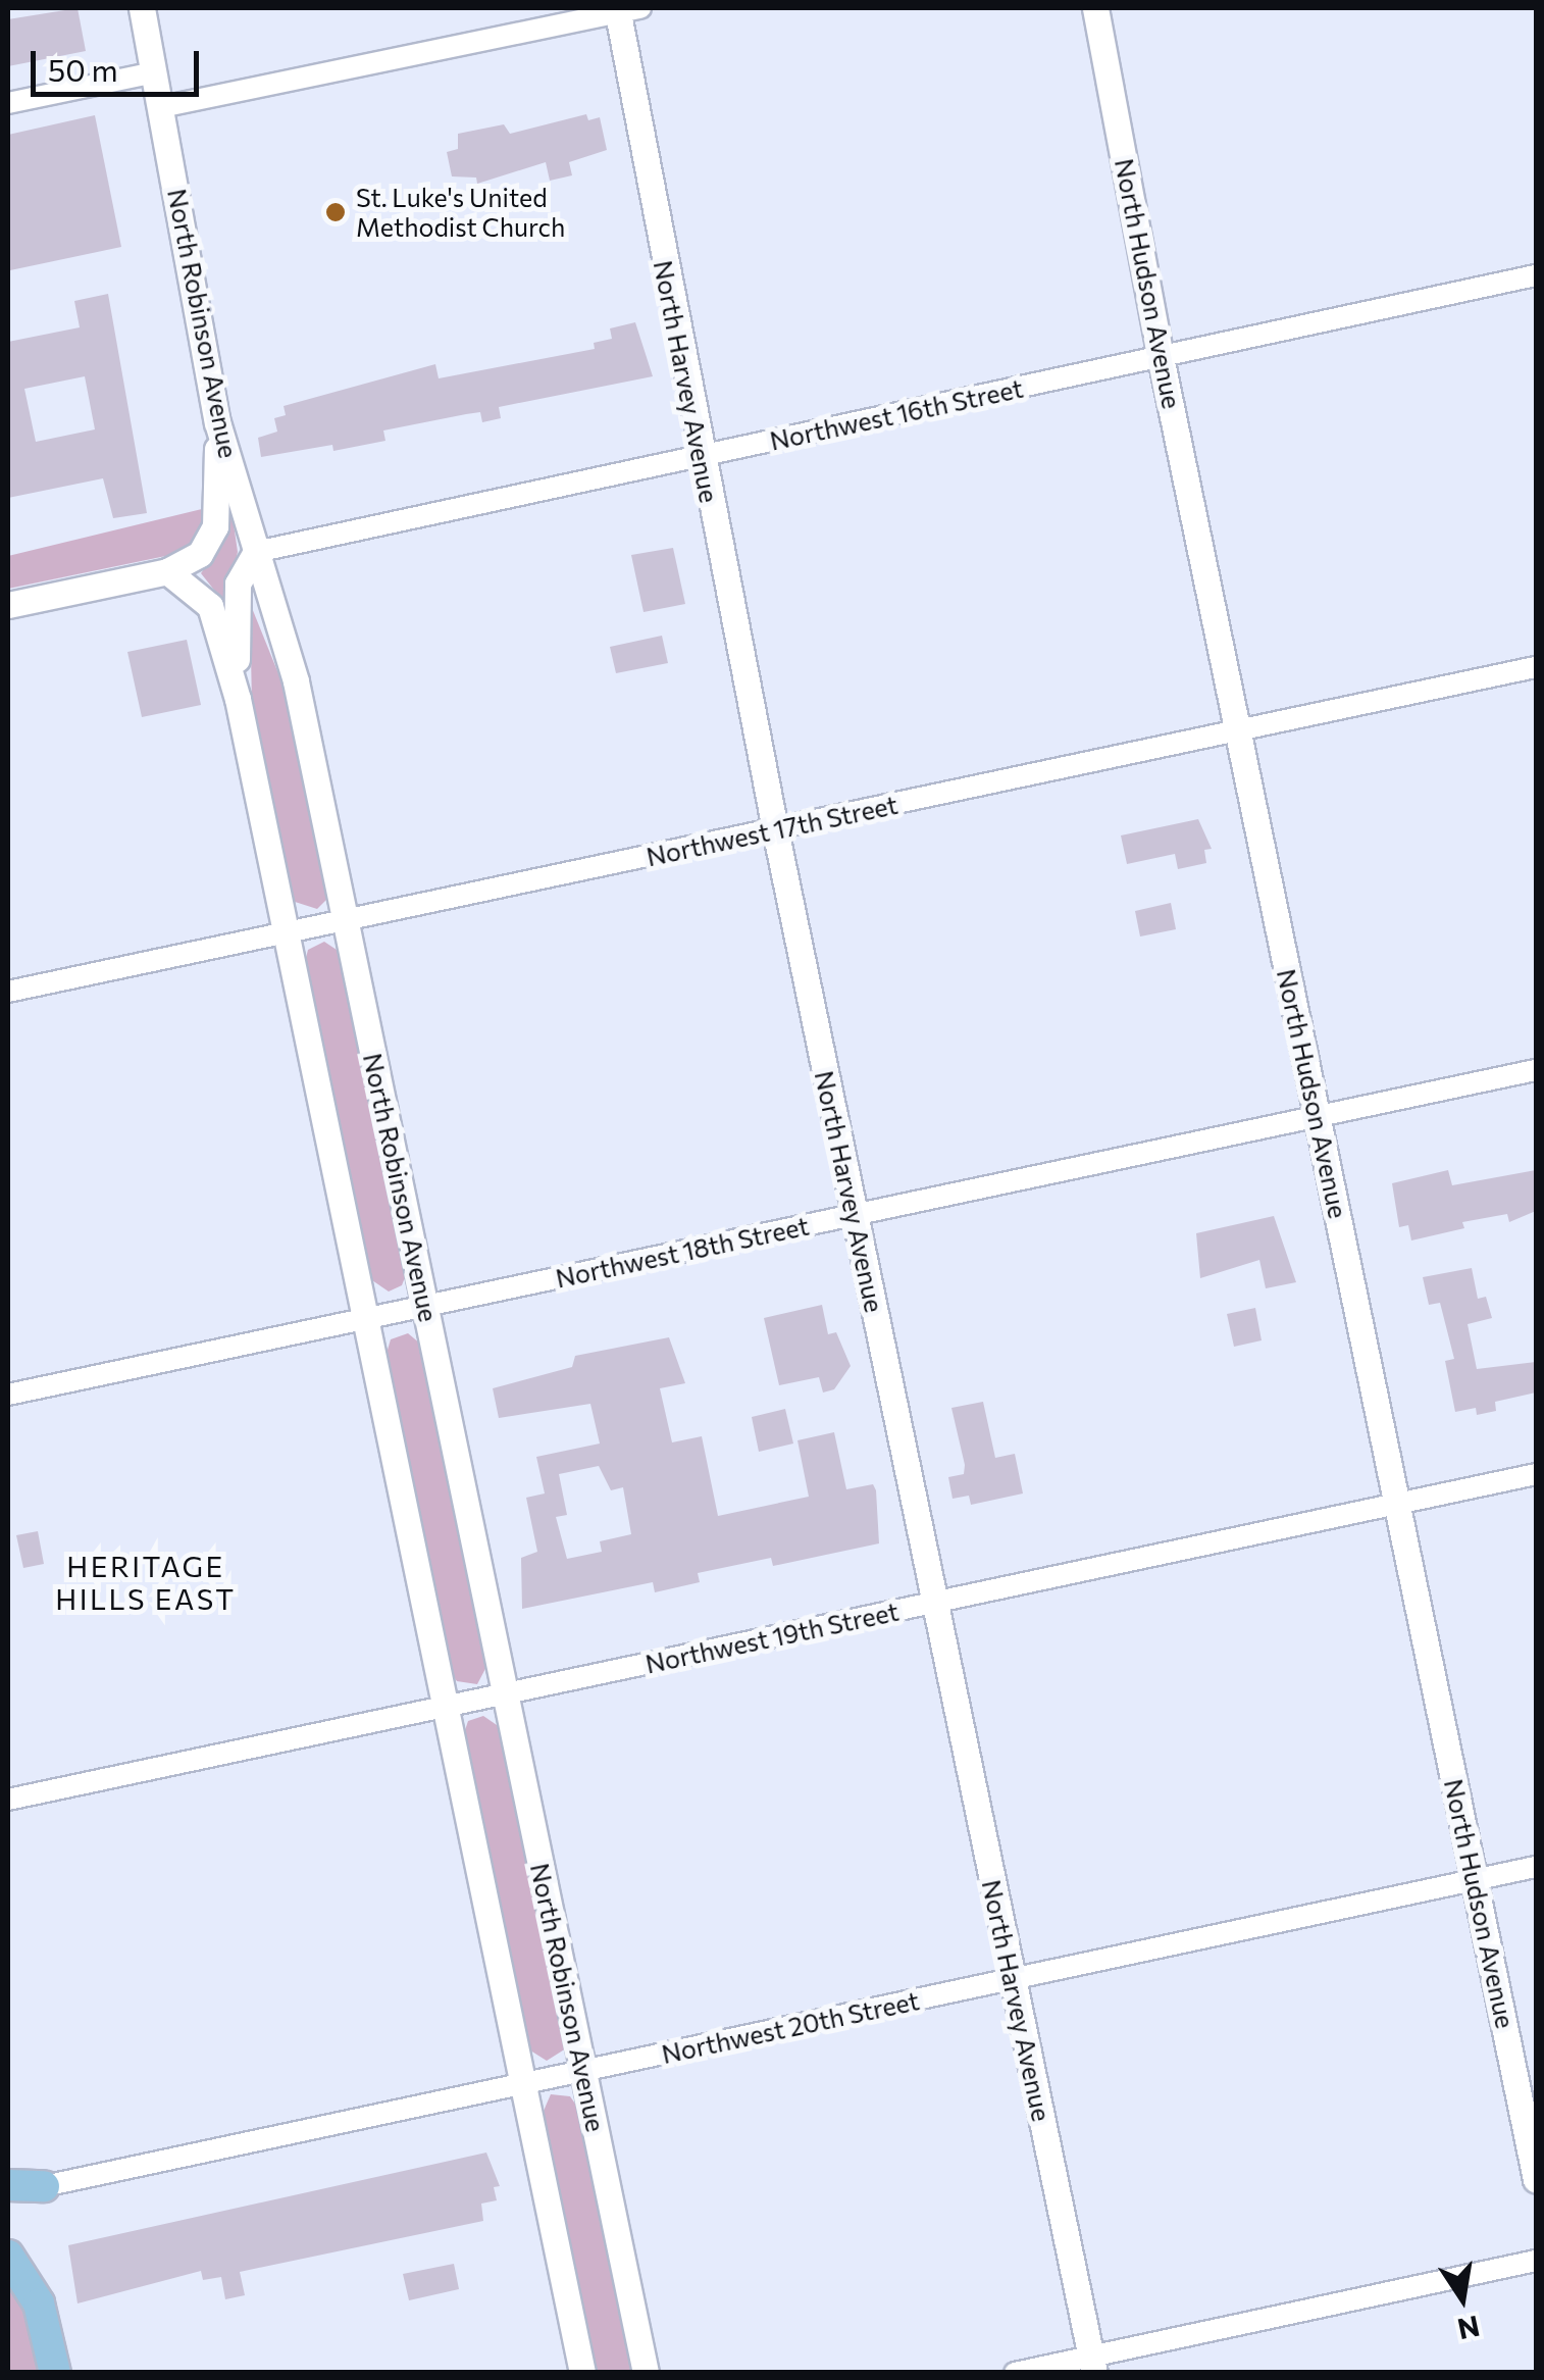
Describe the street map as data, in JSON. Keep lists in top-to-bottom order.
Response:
{
  "streets": {
    "street": [
      "North Hudson Avenue",
      "North Robinson Avenue",
      "North Harvey Avenue",
      "Northwest 16th Street",
      "Northwest 17th Street",
      "Northwest 18th Street",
      "Northwest 19th Street",
      "Northwest 20th Street"
    ]
  },
  "crossings": [
    ["North Hudson Avenue", "Northwest 16th Street"],
    ["North Hudson Avenue", "Northwest 17th Street"],
    ["North Hudson Avenue", "Northwest 18th Street"],
    ["North Hudson Avenue", "Northwest 19th Street"],
    ["North Hudson Avenue", "Northwest 20th Street"],
    ["North Robinson Avenue", "Northwest 16th Street"],
    ["North Robinson Avenue", "Northwest 17th Street"],
    ["North Robinson Avenue", "Northwest 18th Street"],
    ["North Robinson Avenue", "Northwest 19th Street"],
    ["North Robinson Avenue", "Northwest 20th Street"],
    ["North Harvey Avenue", "Northwest 16th Street"],
    ["North Harvey Avenue", "Northwest 17th Street"],
    ["North Harvey Avenue", "Northwest 18th Street"],
    ["North Harvey Avenue", "Northwest 19th Street"],
    ["North Harvey Avenue", "Northwest 20th Street"]
  ],
  "districts": ["HERITAGE HILLS EAST"],
  "places": ["St. Luke's United Methodist Church"],
  "scale_bar": "50 m",
  "north": "bottom"
}
